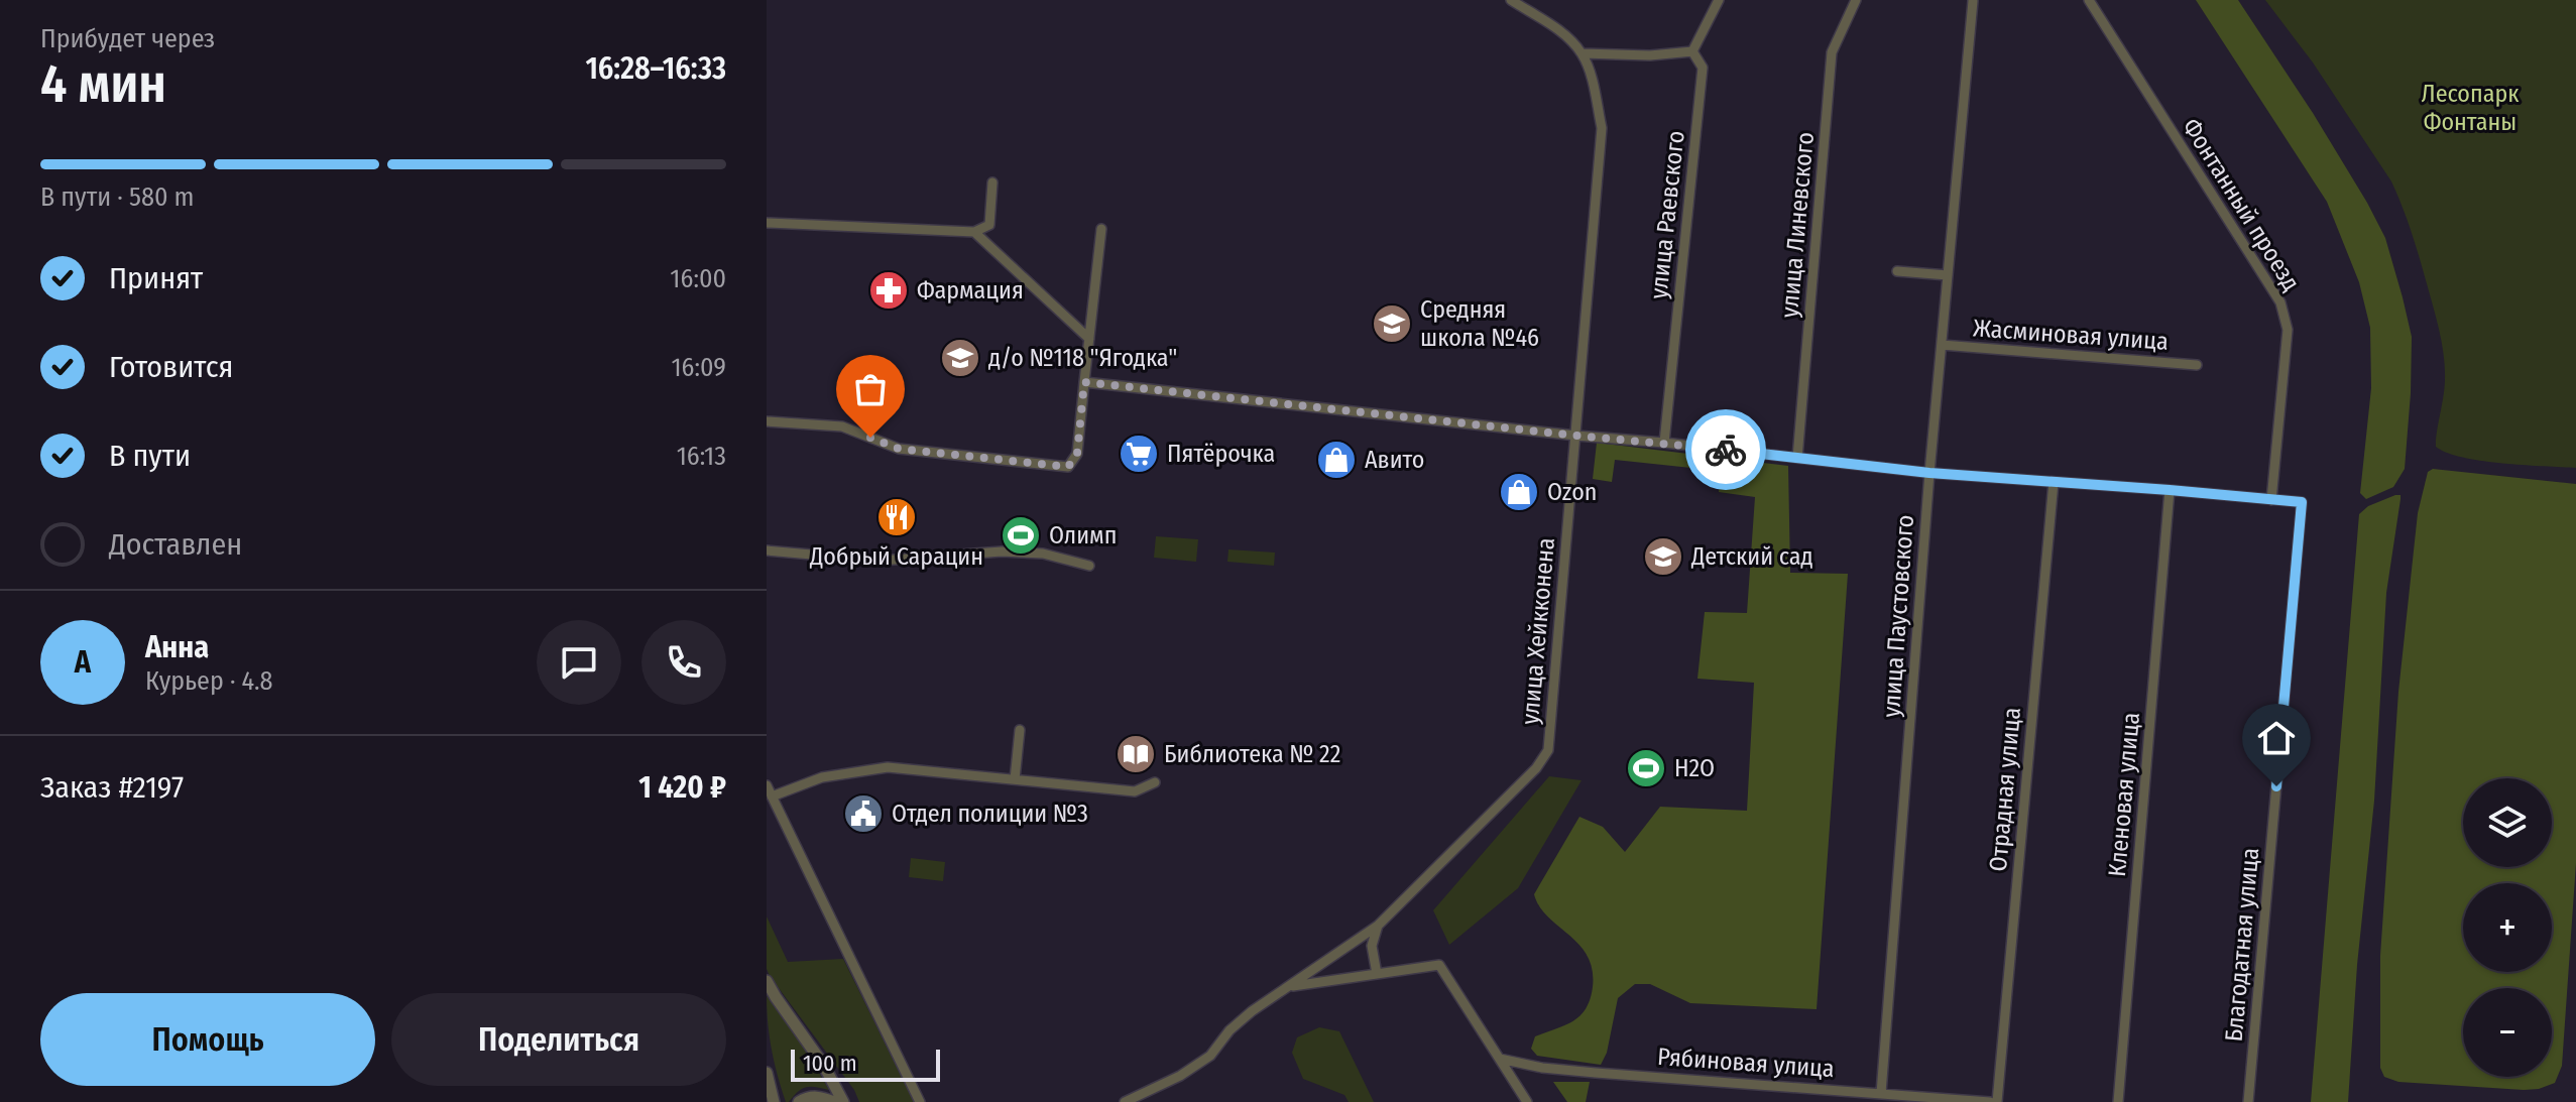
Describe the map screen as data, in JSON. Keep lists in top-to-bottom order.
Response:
{
  "streets": {
    "street": [
      "Фонтанный проезд",
      "улица Раевского",
      "улица Линевского",
      "Жасминовая улица",
      "улица Паустовского",
      "улица Хейкконена",
      "Отрадная улица",
      "Кленовая улица",
      "Благодатная улица",
      "Рябиновая улица"
    ]
  },
  "crossings": [
    ["Фонтанный проезд", "Благодатная улица"],
    ["Жасминовая улица", "улица Паустовского"],
    ["улица Паустовского", "Рябиновая улица"]
  ],
  "parks": ["Лесопарк Фонтаны"],
  "places": {
    "pharmacy": ["Фармация"],
    "school or university": ["Средняя школа №46", "д/о №118 \"Ягодка\"", "Детский сад"],
    "supermarket": ["Пятёрочка"],
    "shop": ["Авито", "Ozon"],
    "restaurant": ["Добрый Сарацин"],
    "sports": ["Олимп", "H2O"],
    "library": ["Библиотека № 22"],
    "public building": ["Отдел полиции №3"]
  },
  "scale_bar": "100 m",
  "page": {
    "heading": ["4 мин", "Прибудет через", "16:28–16:33"],
    "panel": [
      "Анна",
      "Курьер · 4.8",
      "Заказ #2197",
      "1 420 ₽"
    ],
    "bar": "В пути · 580 m",
    "list": [
      ["Принят", "16:00"],
      ["Готовится", "16:09"],
      ["В пути", "16:13"],
      "Доставлен"
    ],
    "round": "А",
    "map_buttons": ["+", "−"],
    "buttons": ["Помощь", "Поделиться"],
    "scale": "100 m"
  }
}
